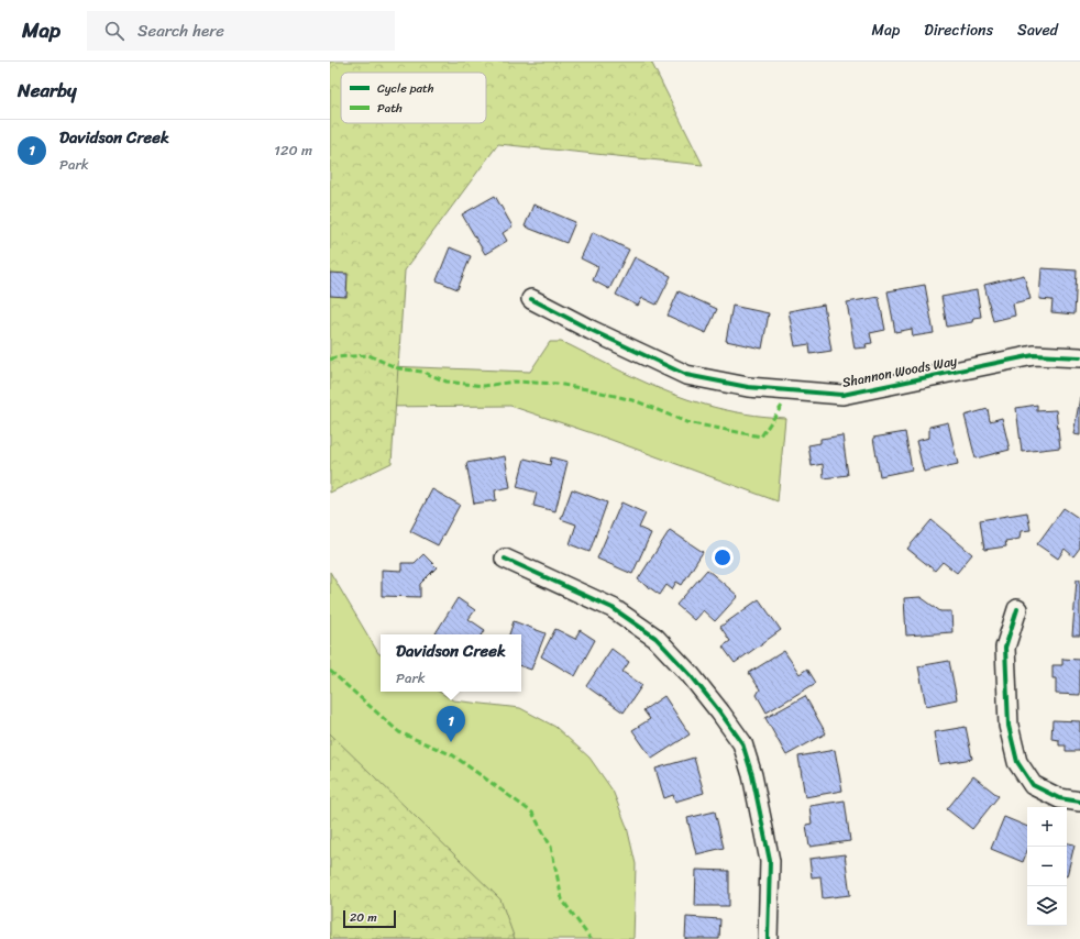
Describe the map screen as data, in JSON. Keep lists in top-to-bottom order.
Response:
{
  "streets": {
    "street": ["Shannon Woods Way"]
  },
  "legend": ["Cycle path", "Path"],
  "scale_bar": "20 m",
  "page": {
    "header": "Map",
    "search": "Search here",
    "nav": ["Map", "Directions", "Saved"],
    "heading": "Nearby",
    "list": [
      {
        "mark": "1",
        "name": "Davidson Creek",
        "note": "Park",
        "value": "120 m"
      }
    ],
    "popup": ["Davidson Creek", "Park"],
    "pins": "1",
    "map_buttons": ["+", "−"],
    "scale": "20 m"
  }
}
